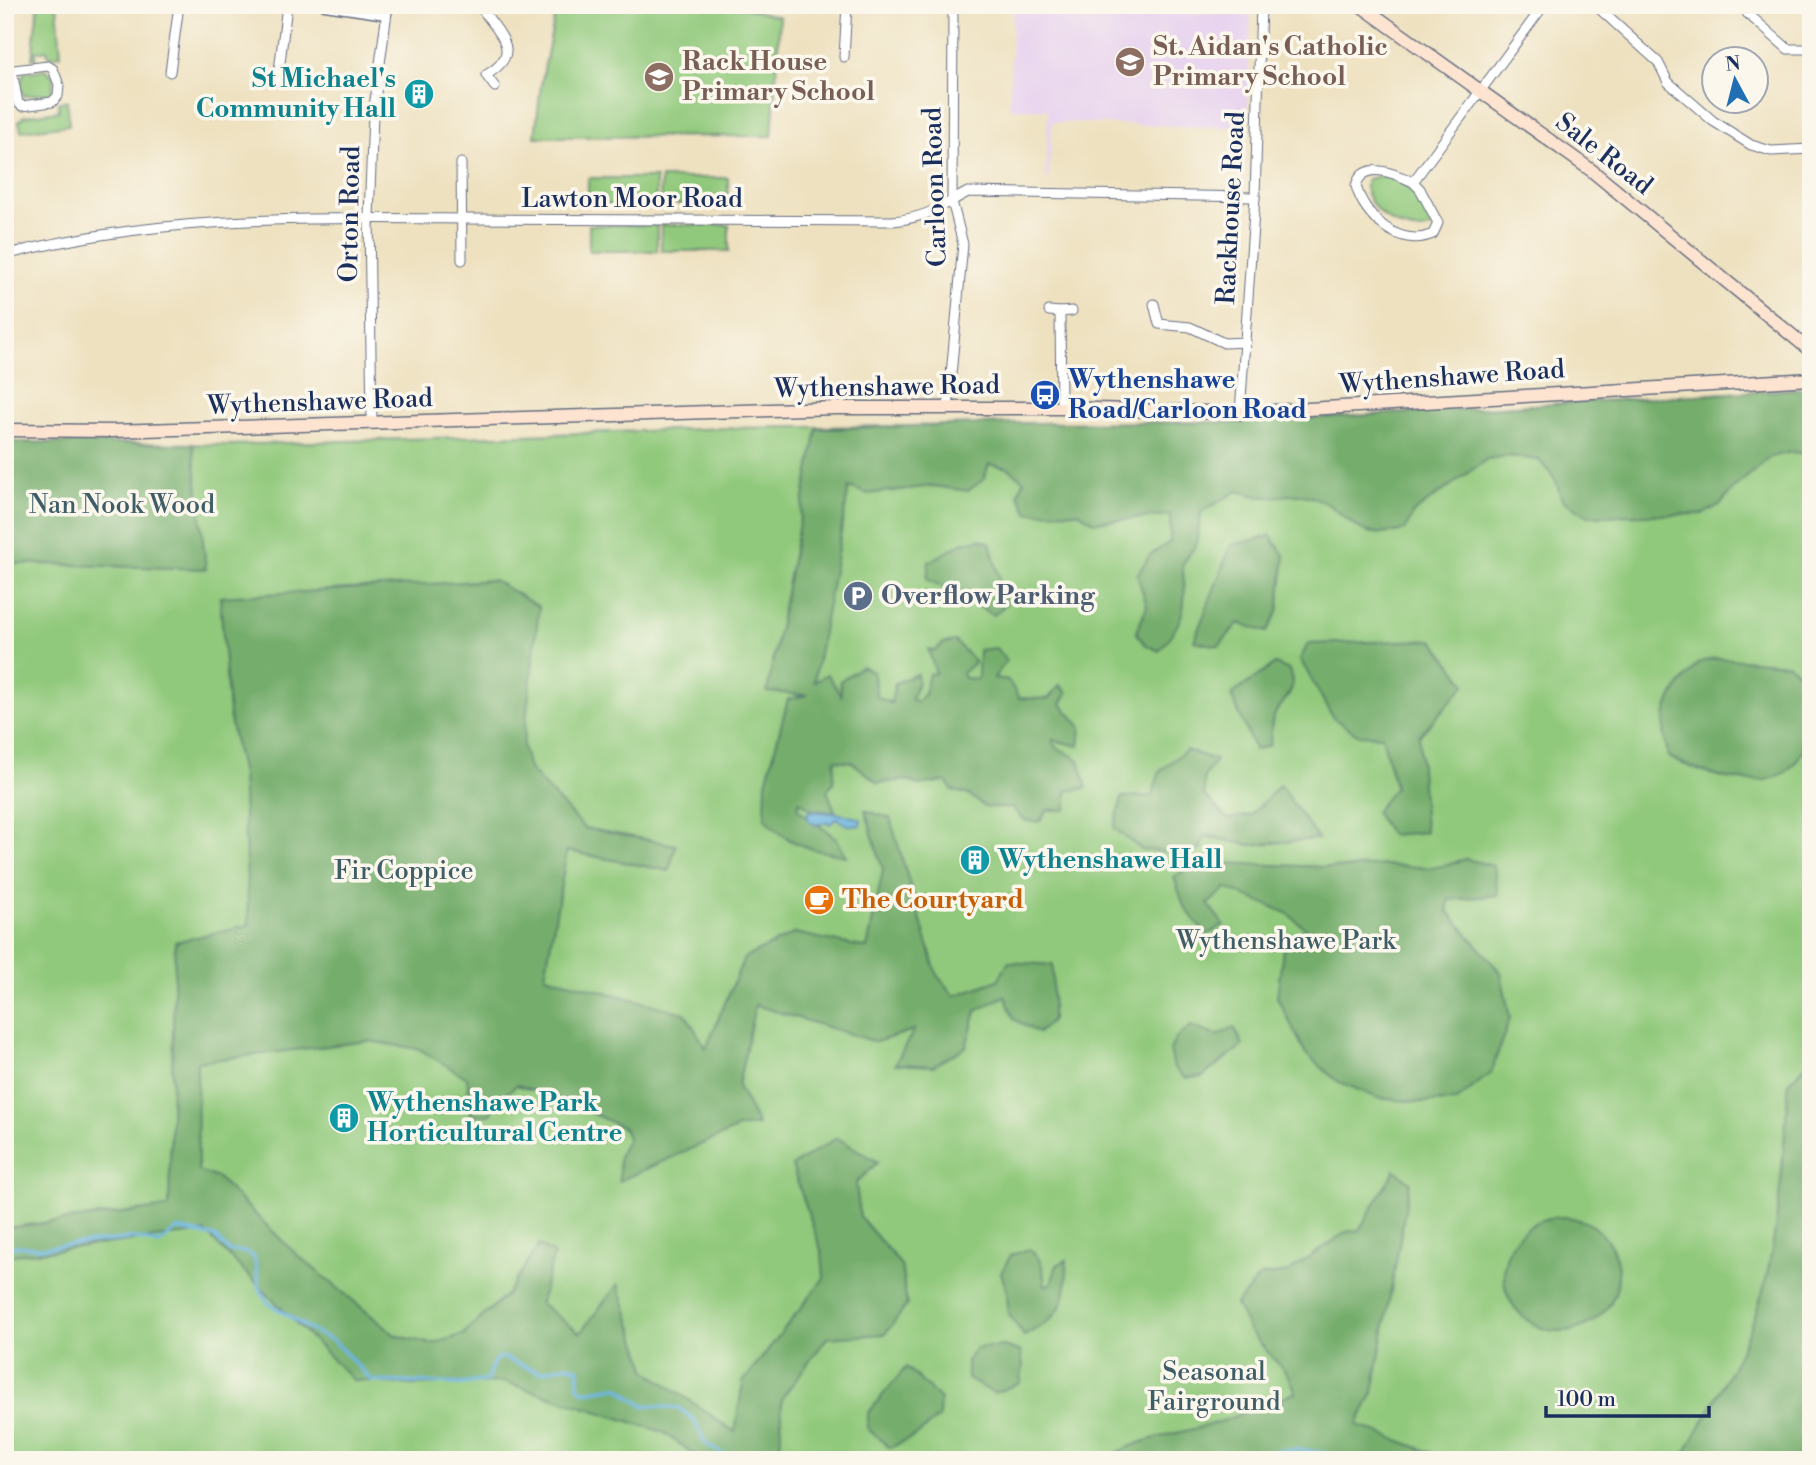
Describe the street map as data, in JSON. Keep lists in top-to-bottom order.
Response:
{
  "streets": {
    "main road": ["Sale Road", "Wythenshawe Road"],
    "street": [
      "Carloon Road",
      "Lawton Moor Road",
      "Rackhouse Road",
      "Orton Road"
    ]
  },
  "crossings": [
    ["Carloon Road", "Lawton Moor Road"],
    ["Carloon Road", "Wythenshawe Road"],
    ["Lawton Moor Road", "Rackhouse Road"],
    ["Lawton Moor Road", "Orton Road"],
    ["Rackhouse Road", "Wythenshawe Road"],
    ["Orton Road", "Wythenshawe Road"]
  ],
  "parks": [
    "Nan Nook Wood",
    "Fir Coppice",
    "Wythenshawe Park",
    "Seasonal Fairground"
  ],
  "places": {
    "school or university": ["St. Aidan's Catholic Primary School", "Rack House Primary School"],
    "building": ["St Michael's Community Hall", "Wythenshawe Hall", "Wythenshawe Park Horticultural Centre"],
    "bus stop": ["Wythenshawe Road/Carloon Road"],
    "parking": ["Overflow Parking"],
    "cafe": ["The Courtyard"]
  },
  "scale_bar": "100 m",
  "north": "top"
}
